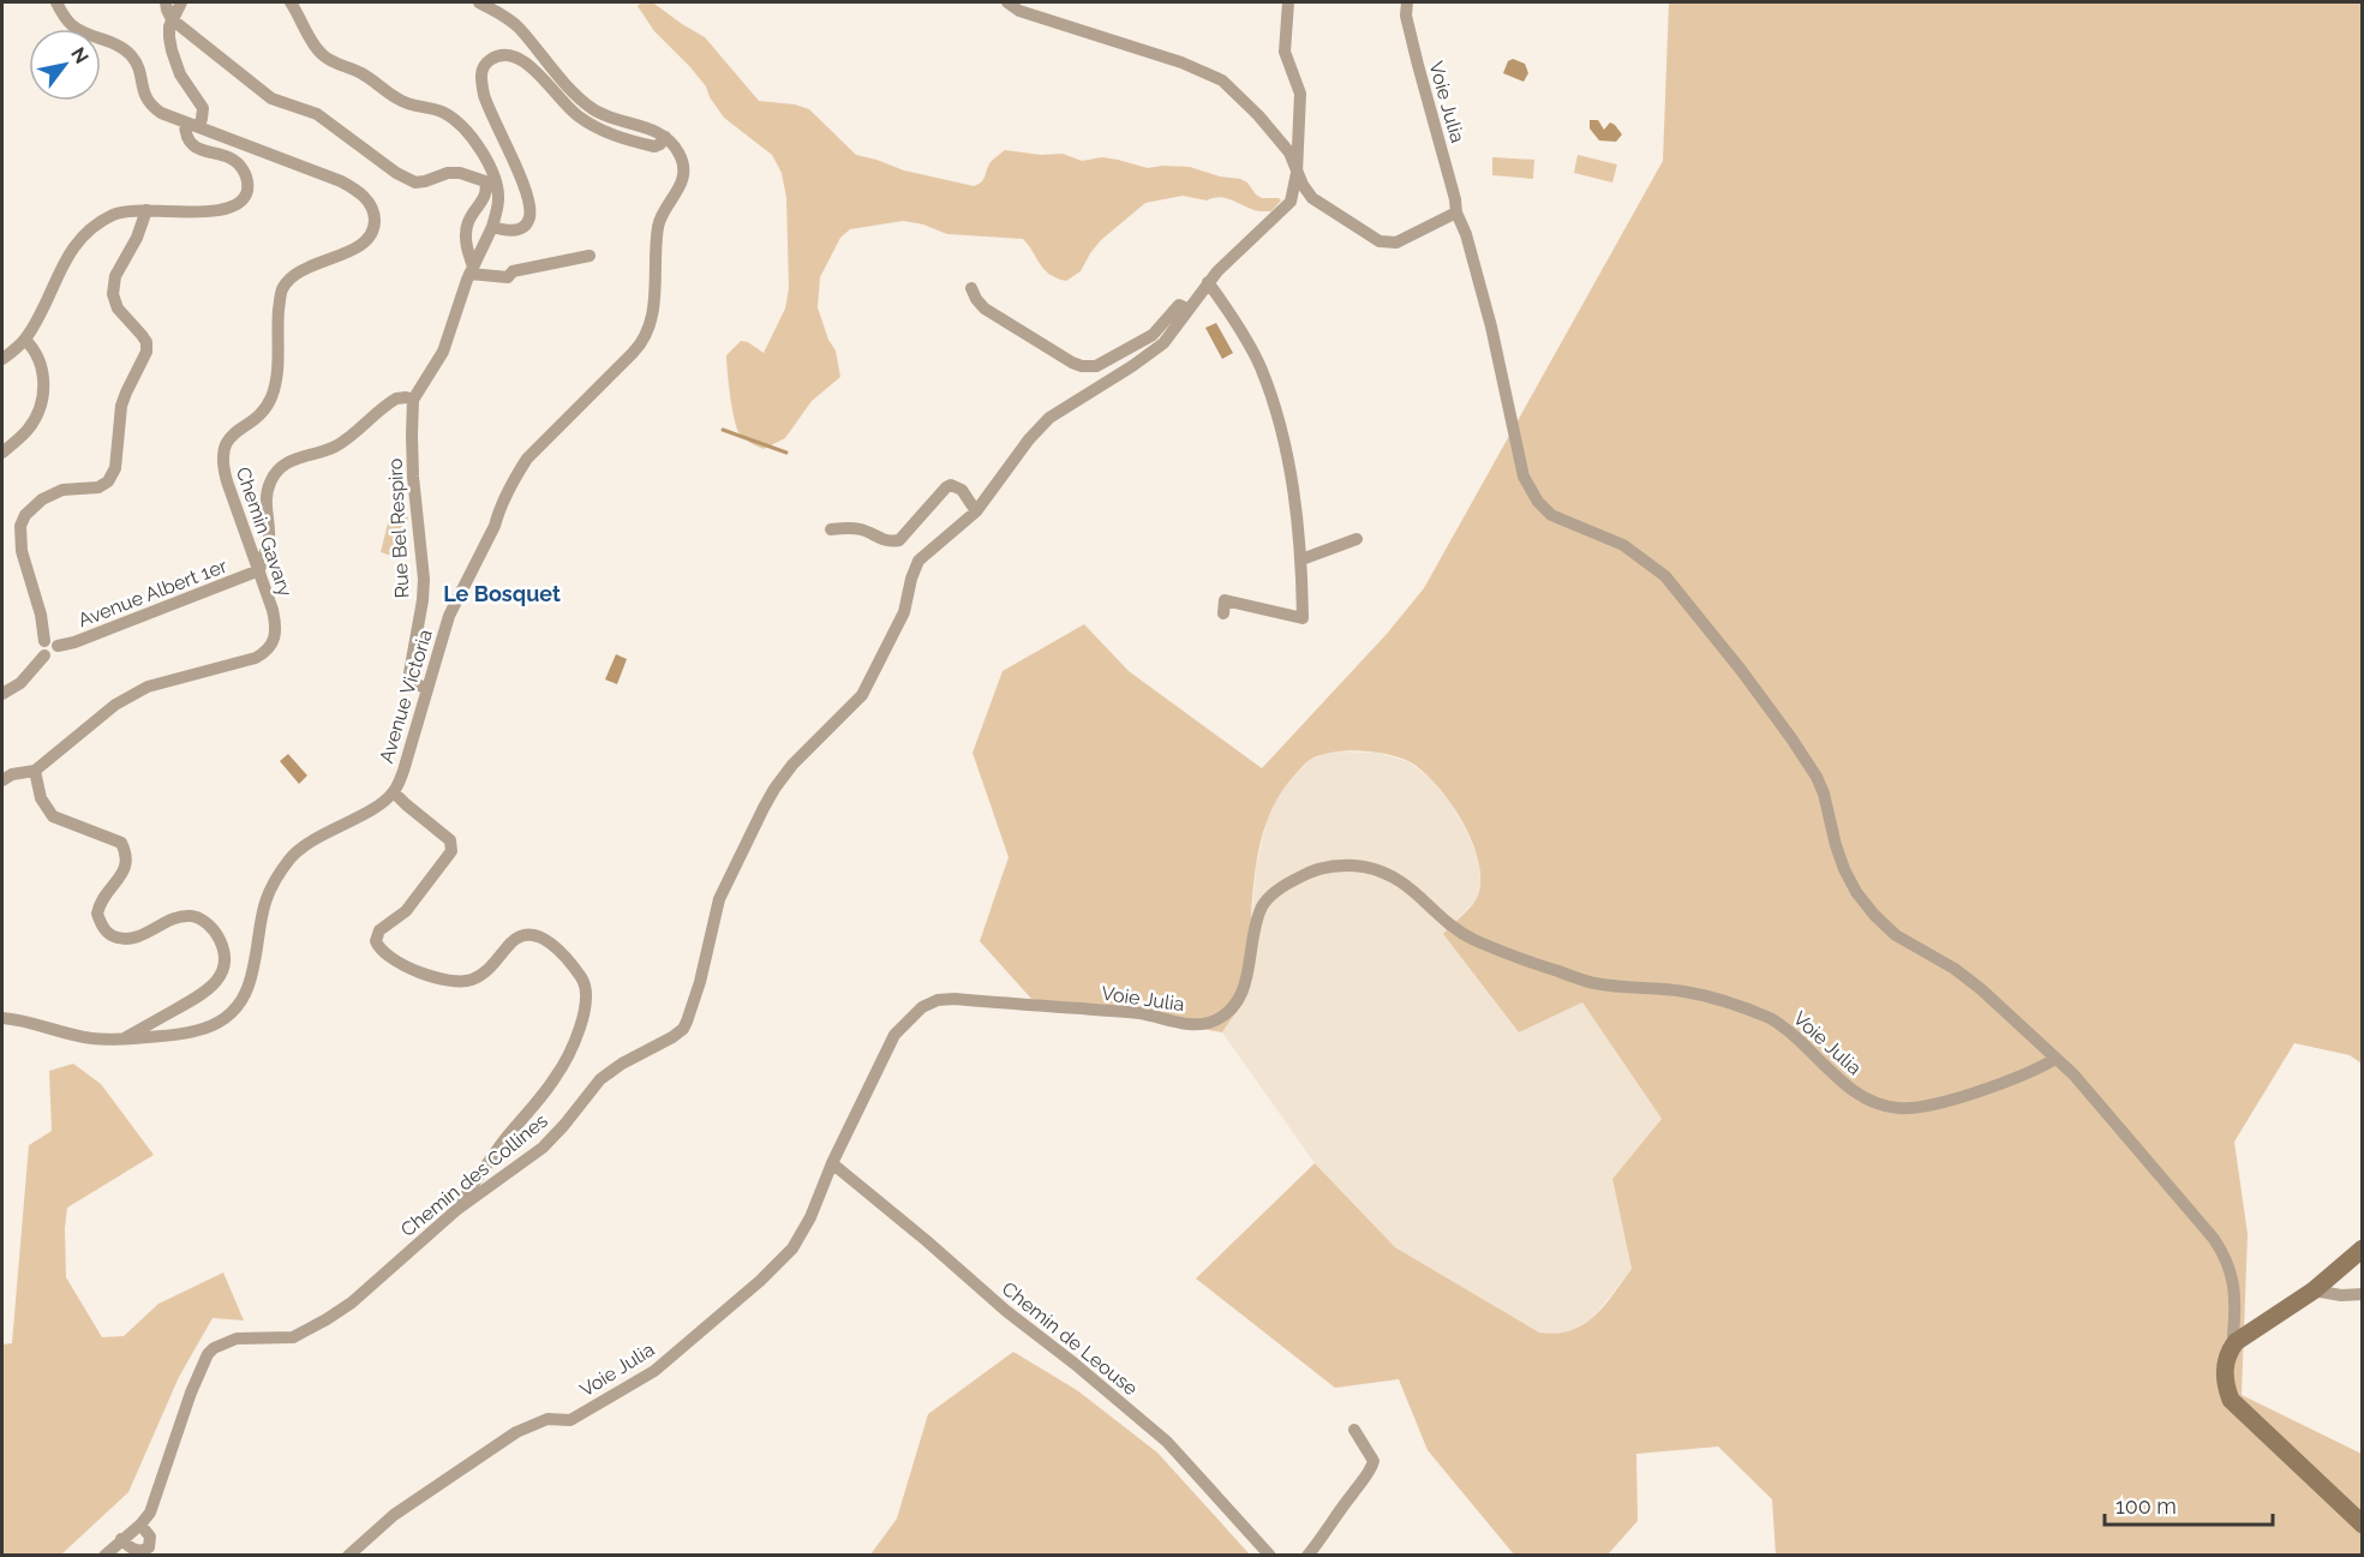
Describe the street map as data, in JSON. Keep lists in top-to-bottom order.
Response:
{
  "streets": {
    "street": [
      "Voie Julia",
      "Rue Bel Respiro",
      "Chemin Gavary",
      "Avenue Albert 1er",
      "Avenue Victoria",
      "Chemin des Collines",
      "Chemin de Leouse"
    ]
  },
  "crossings": [
    ["Voie Julia", "Chemin de Leouse"],
    ["Rue Bel Respiro", "Avenue Victoria"],
    ["Chemin Gavary", "Avenue Albert 1er"]
  ],
  "districts": ["Le Bosquet"],
  "scale_bar": "100 m",
  "north": "top right"
}
